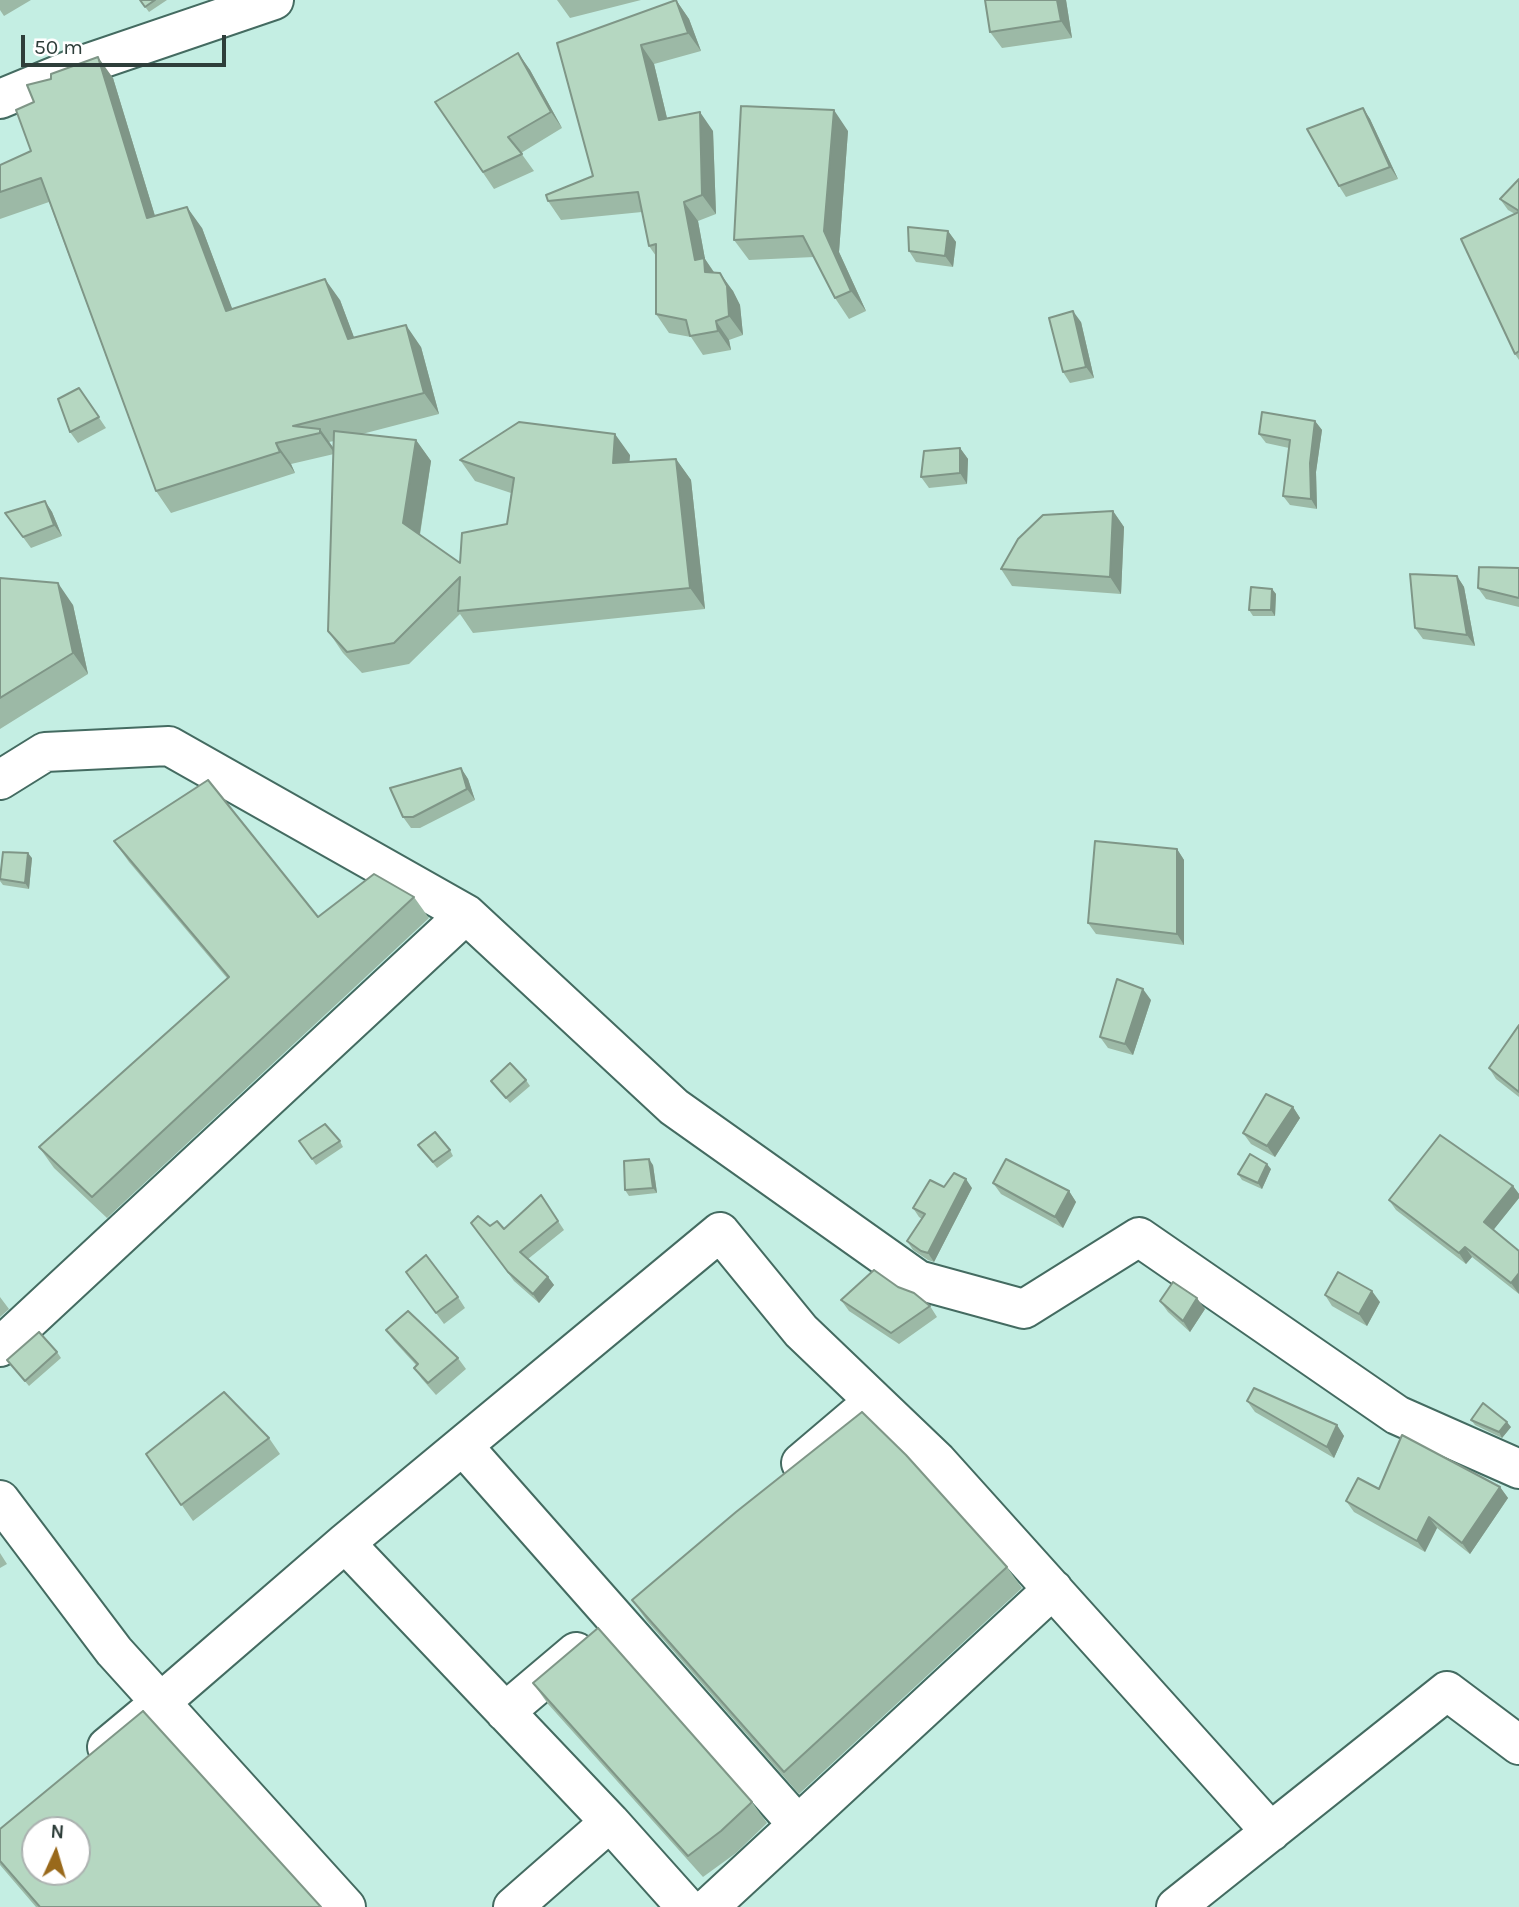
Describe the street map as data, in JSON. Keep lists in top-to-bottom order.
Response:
{
  "scale_bar": "50 m",
  "north": "top"
}
